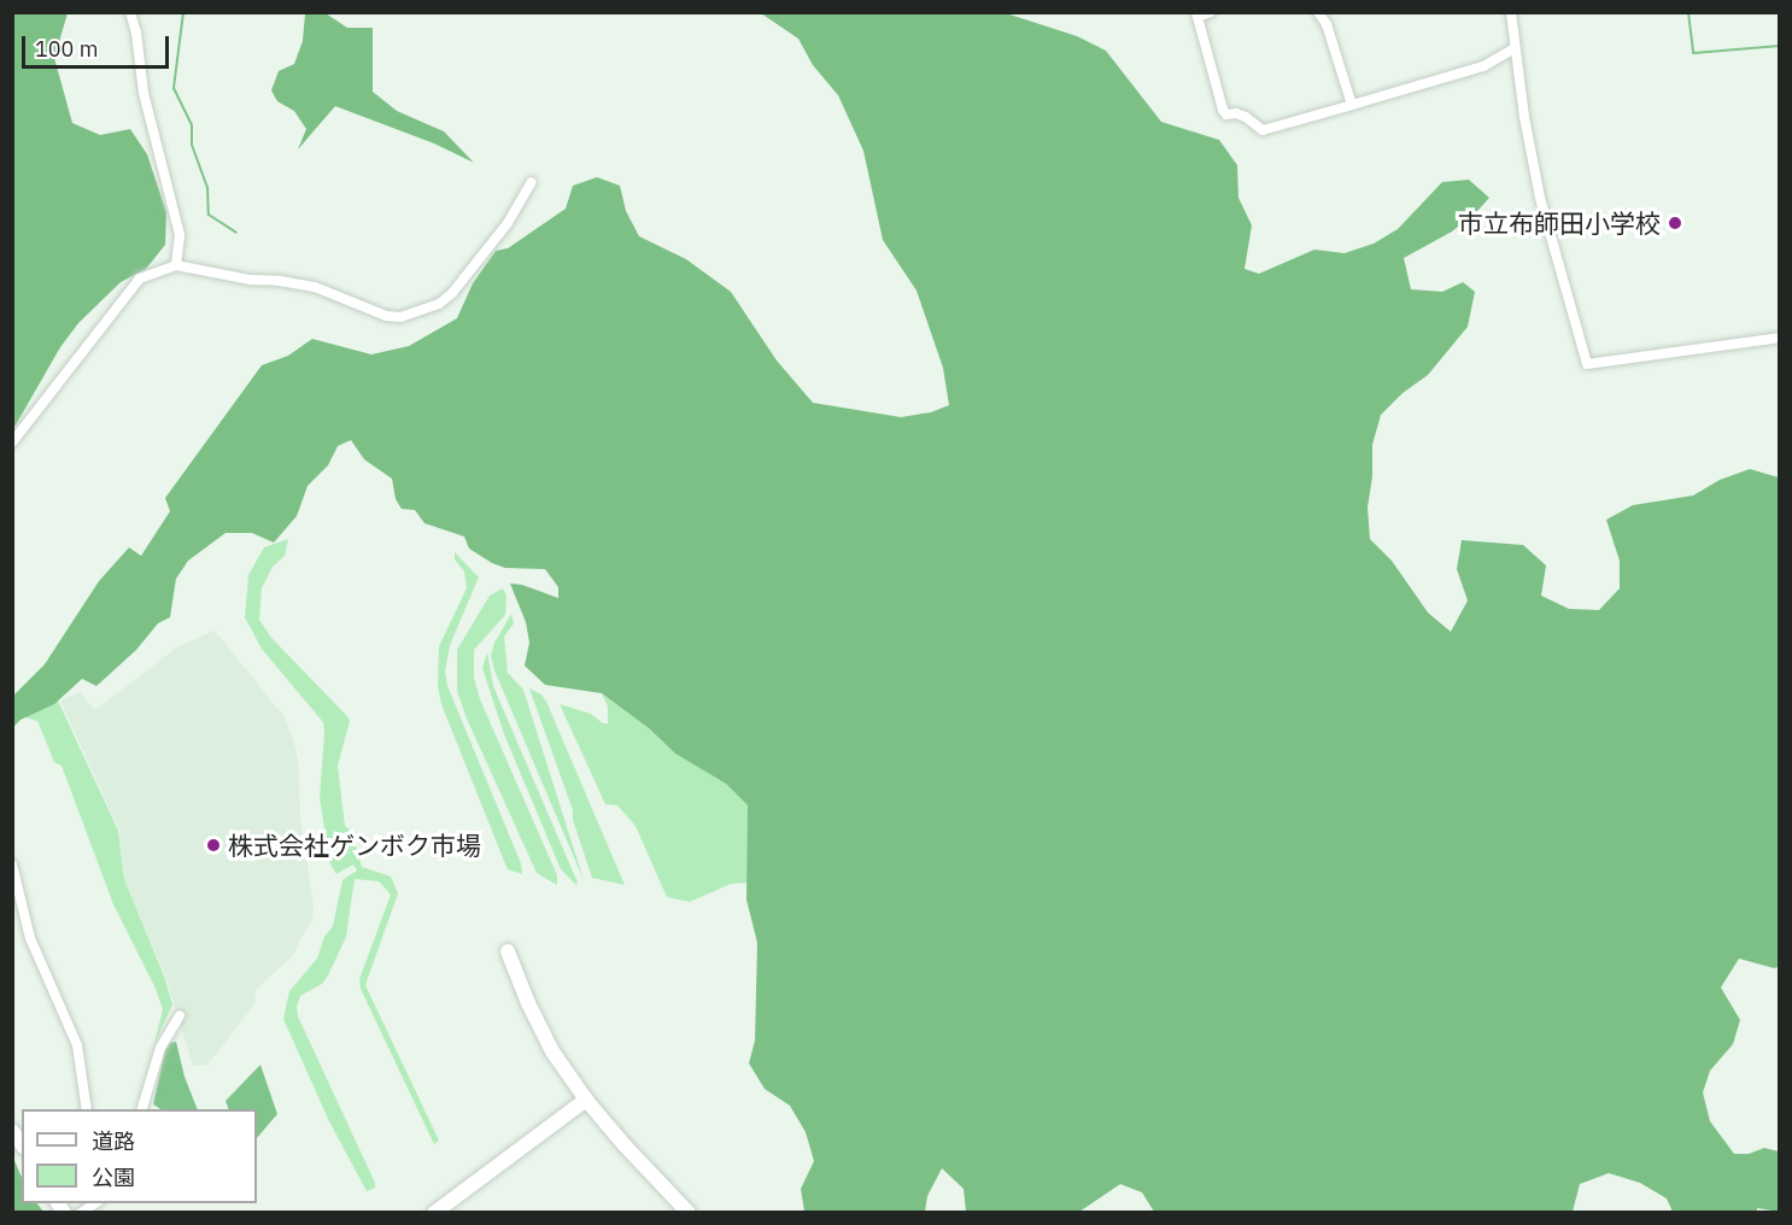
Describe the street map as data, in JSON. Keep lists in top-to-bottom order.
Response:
{
  "places": ["市立布師田小学校", "株式会社ゲンボク市場"],
  "legend": ["道路", "公園"],
  "scale_bar": "100 m"
}
